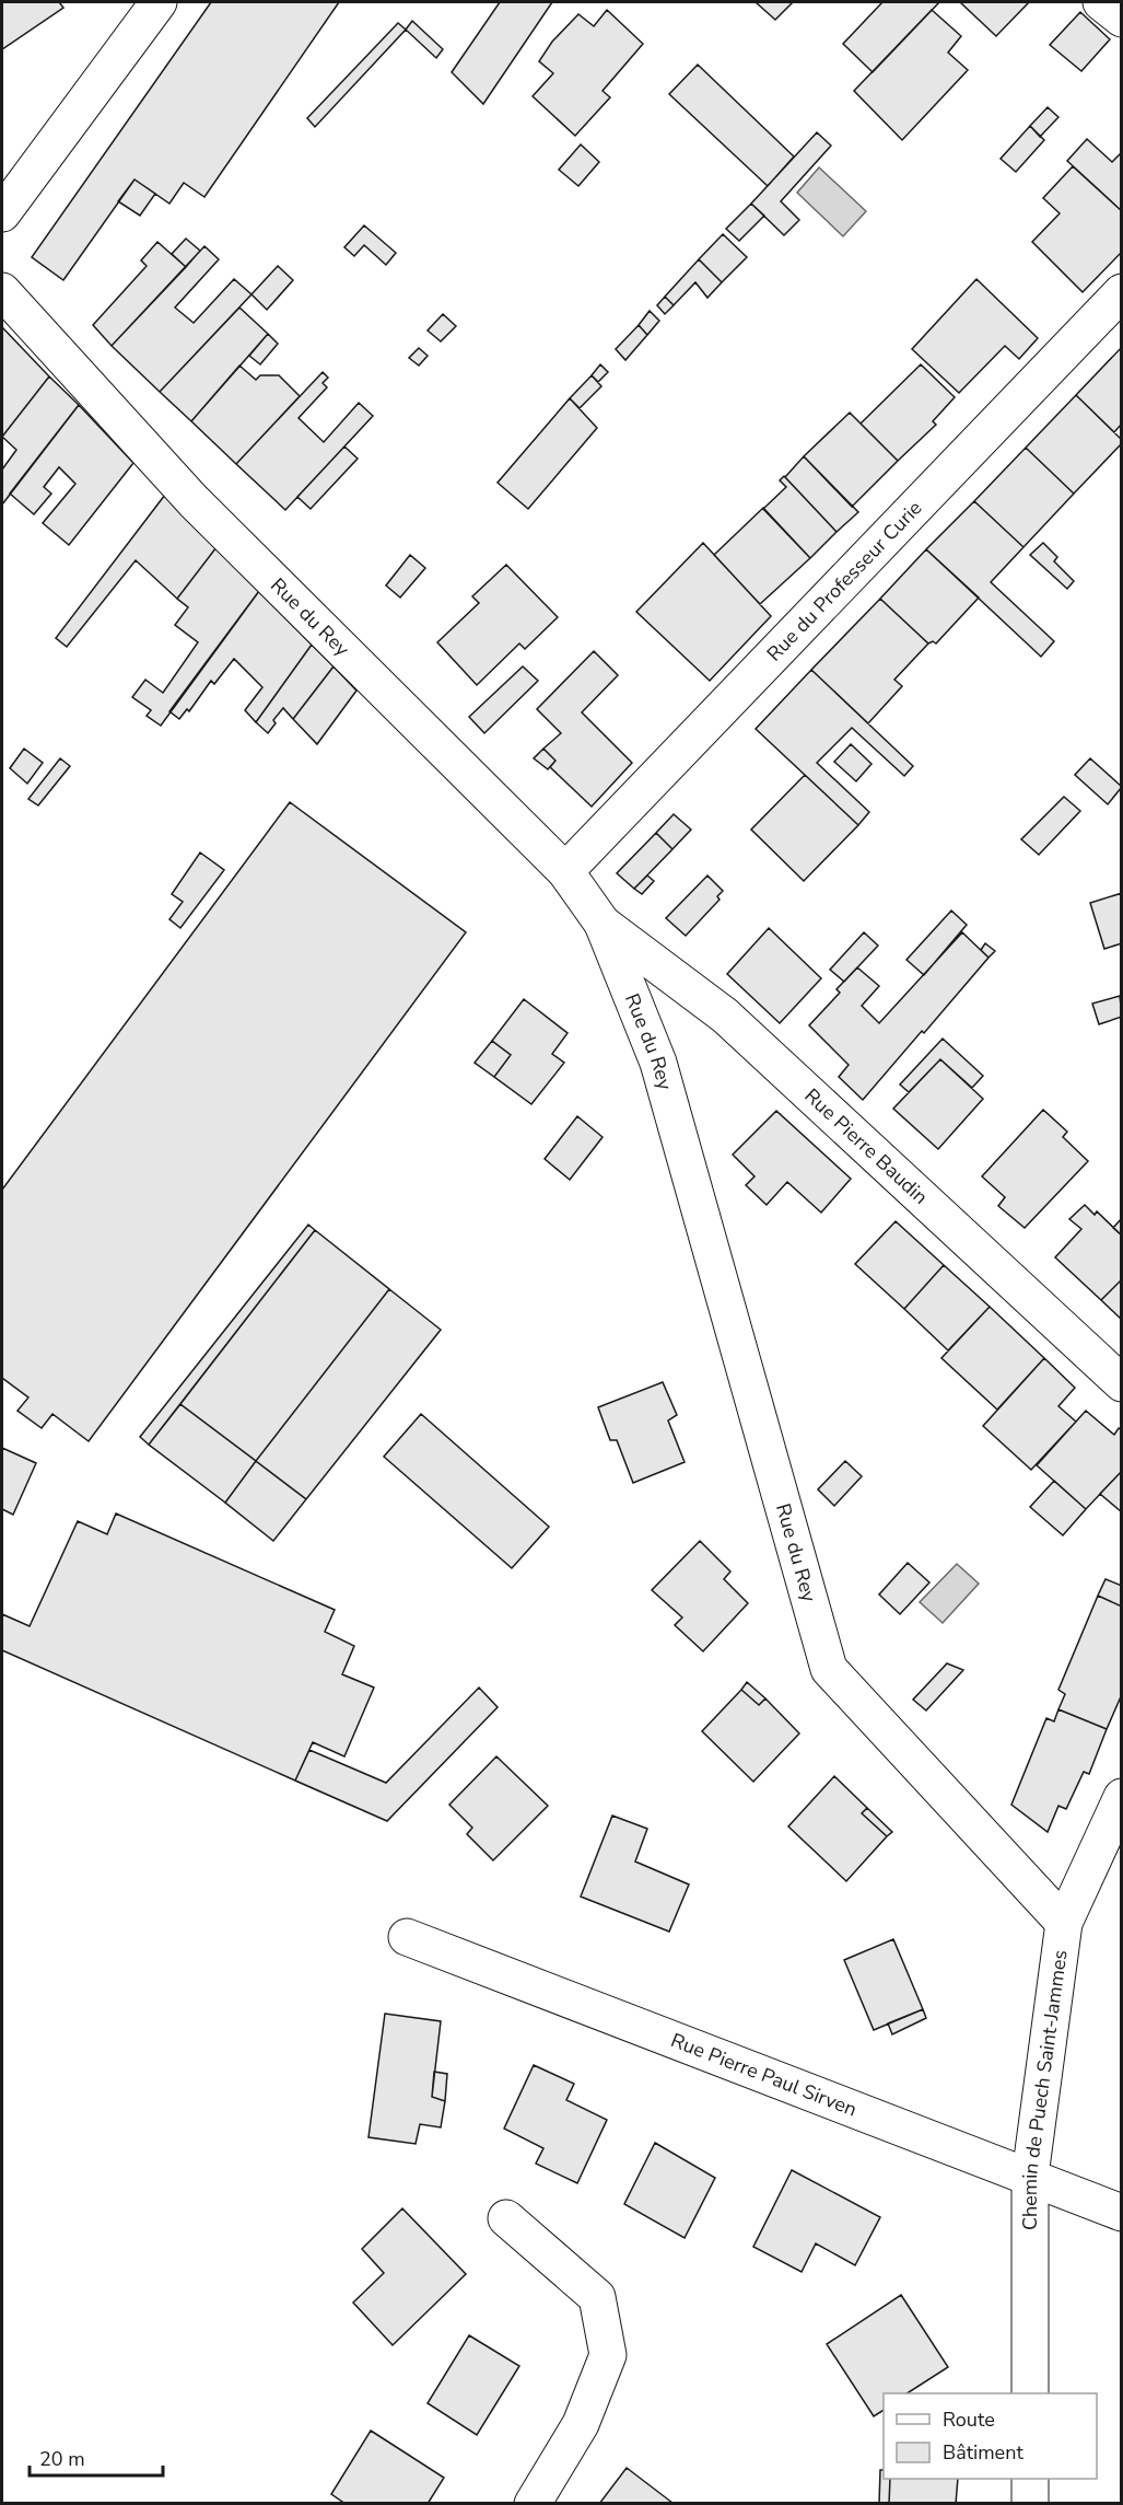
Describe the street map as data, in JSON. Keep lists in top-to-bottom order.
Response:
{
  "streets": {
    "street": [
      "Rue du Professeur Curie",
      "Rue du Rey",
      "Rue Pierre Baudin",
      "Rue Pierre Paul Sirven",
      "Chemin de Puech Saint-Jammes"
    ]
  },
  "crossings": [
    ["Rue du Professeur Curie", "Rue du Rey"],
    ["Rue du Rey", "Rue Pierre Baudin"],
    ["Rue du Rey", "Chemin de Puech Saint-Jammes"],
    ["Rue Pierre Paul Sirven", "Chemin de Puech Saint-Jammes"]
  ],
  "legend": ["Route", "Bâtiment"],
  "scale_bar": "20 m"
}
